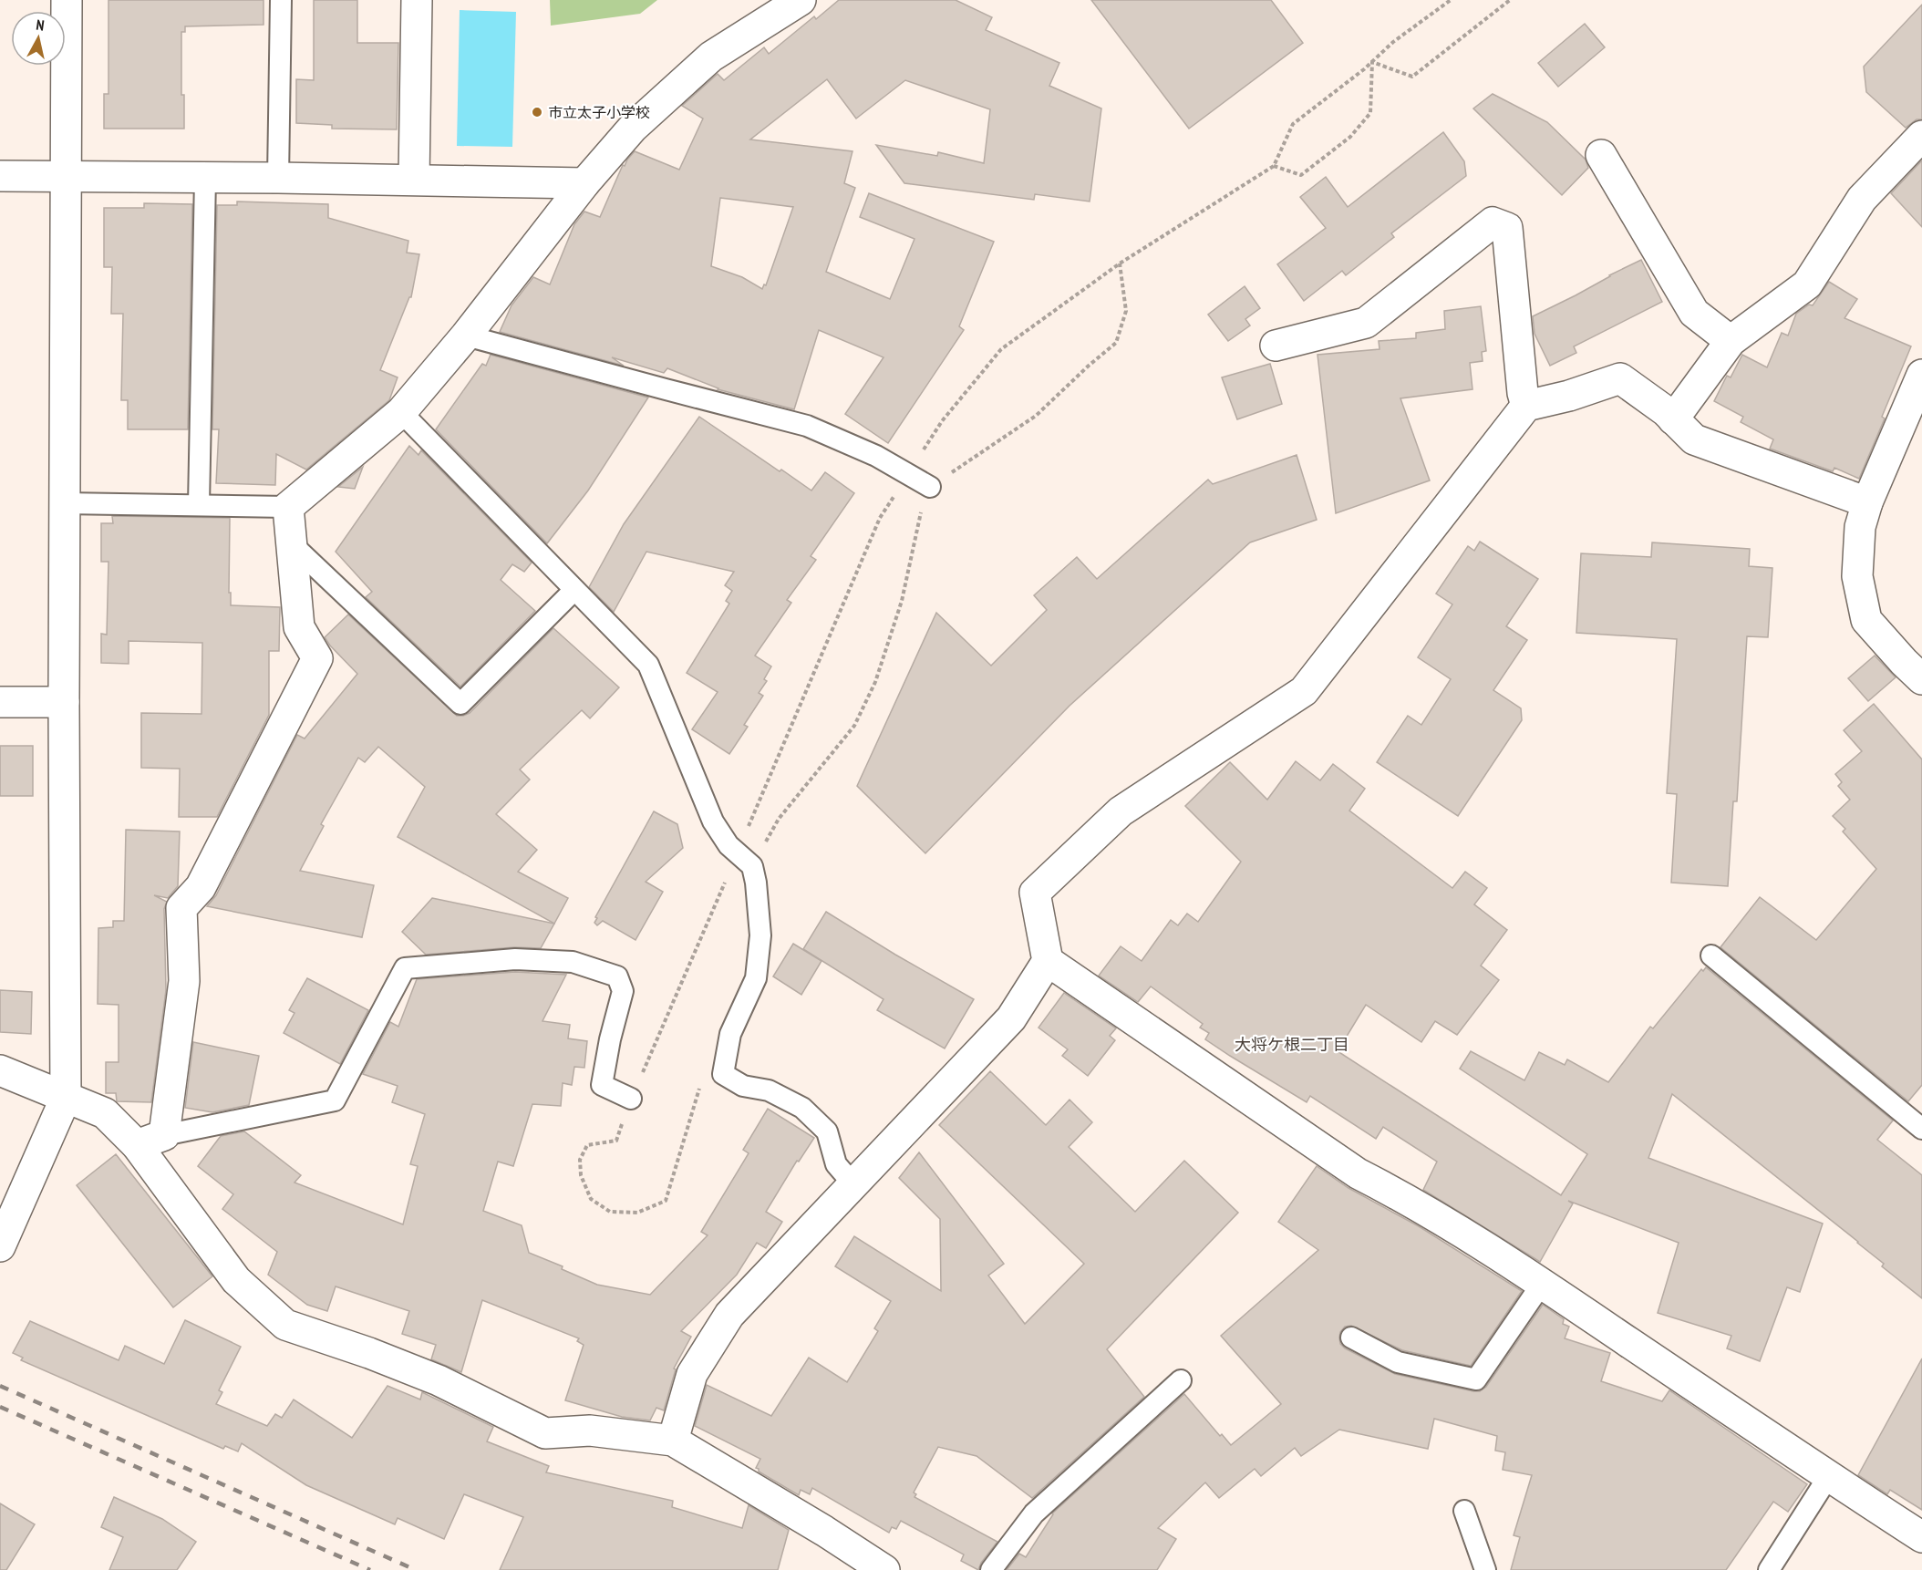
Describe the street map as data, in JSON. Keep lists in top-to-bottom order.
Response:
{
  "districts": ["大将ケ根二丁目"],
  "places": ["市立太子小学校"],
  "north": "top"
}
